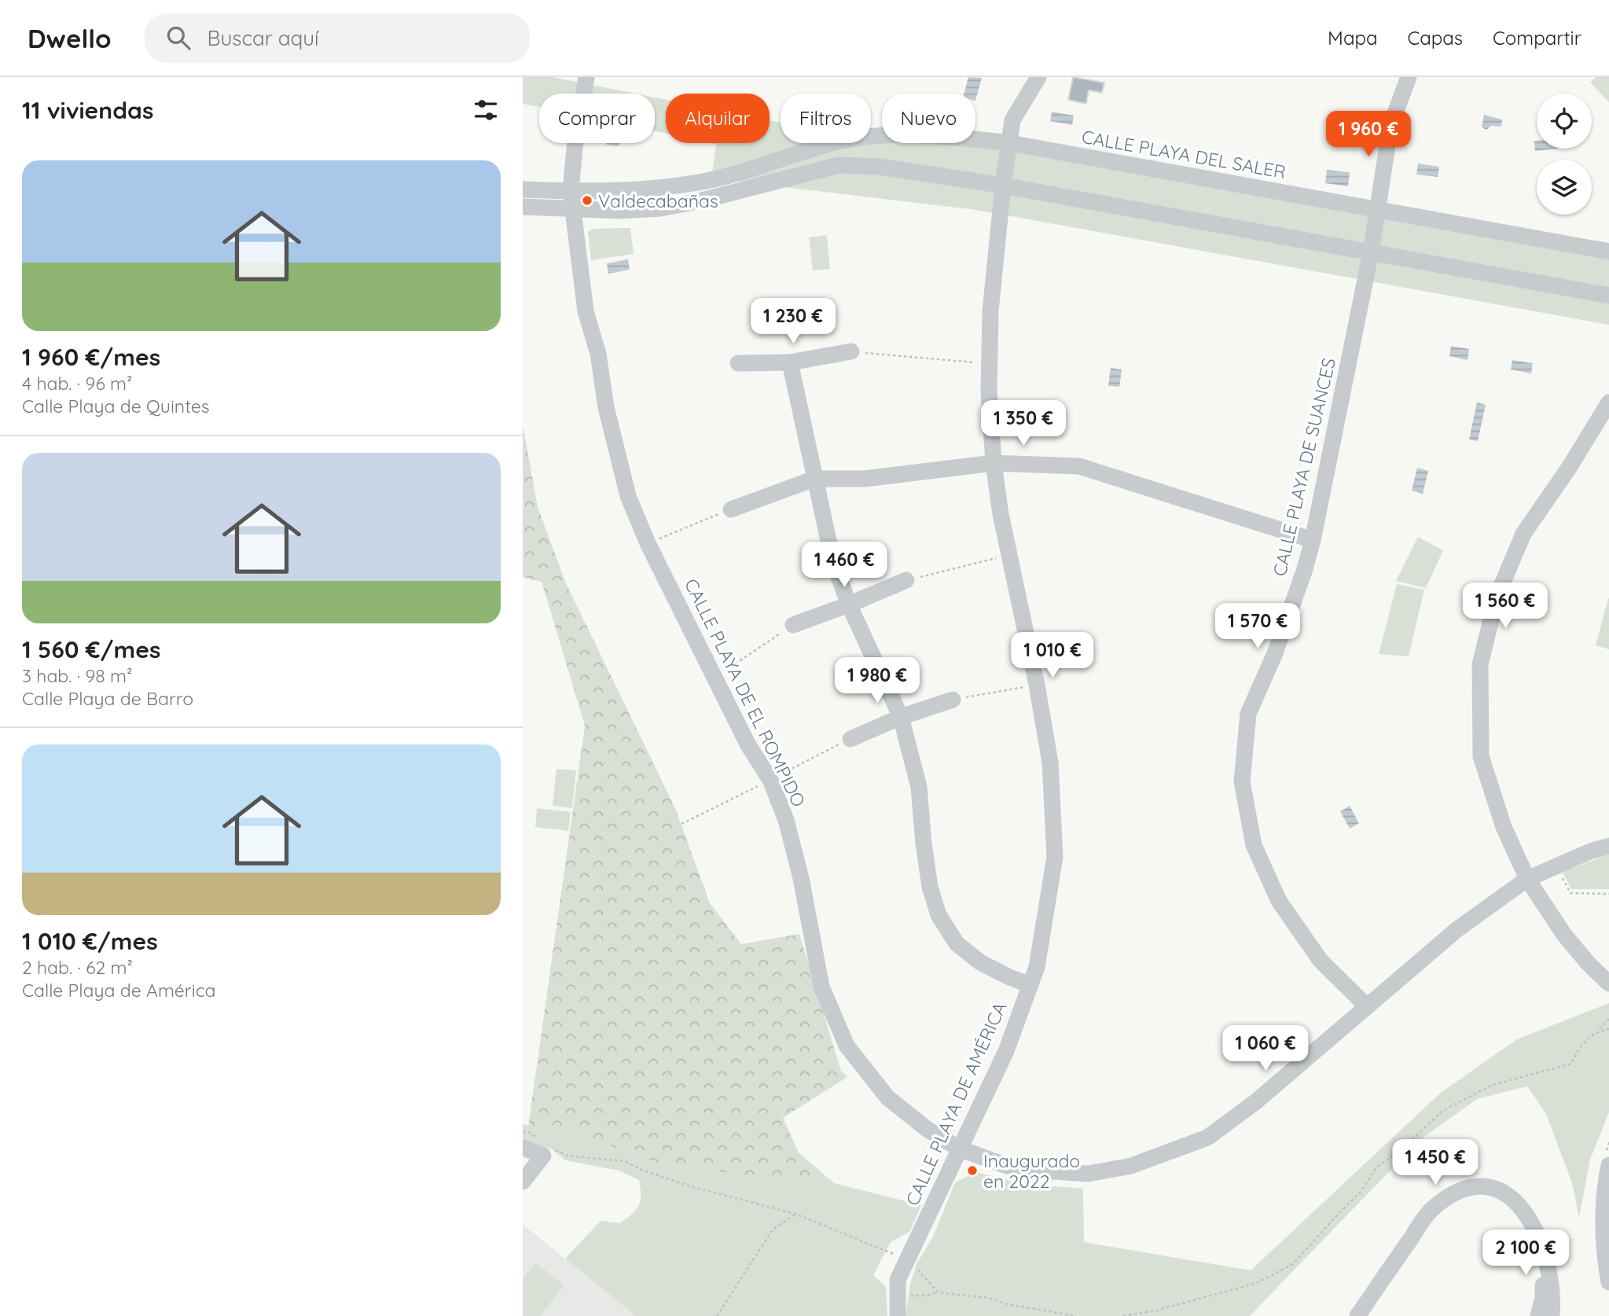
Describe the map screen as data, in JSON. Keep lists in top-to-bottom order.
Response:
{
  "streets": {
    "street": [
      "CALLE PLAYA DEL SALER",
      "CALLE PLAYA DE SUANCES",
      "CALLE PLAYA DE EL ROMPIDO",
      "CALLE PLAYA DE AMÉRICA"
    ]
  },
  "crossings": [
    ["CALLE PLAYA DEL SALER", "CALLE PLAYA DE SUANCES"],
    ["CALLE PLAYA DEL SALER", "CALLE PLAYA DE EL ROMPIDO"],
    ["CALLE PLAYA DEL SALER", "CALLE PLAYA DE AMÉRICA"],
    ["CALLE PLAYA DE SUANCES", "CALLE PLAYA DE EL ROMPIDO"],
    ["CALLE PLAYA DE EL ROMPIDO", "CALLE PLAYA DE AMÉRICA"]
  ],
  "places": ["Valdecabañas", "Inaugurado en 2022"],
  "page": {
    "header": "Dwello",
    "search": "Buscar aquí",
    "nav": ["Mapa", "Capas", "Compartir"],
    "heading": "11 viviendas",
    "chip": [
      "Comprar",
      "Alquilar",
      "Filtros",
      "Nuevo"
    ],
    "price": [
      "1 960 €",
      "1 230 €",
      "1 350 €",
      "1 460 €",
      "1 560 €",
      "1 570 €",
      "1 010 €",
      "1 980 €",
      "1 060 €",
      "1 450 €",
      "2 100 €"
    ],
    "list": [
      {
        "name": "1 960 €/mes",
        "note": "4 hab. · 96 m² · Calle Playa de Quintes"
      },
      {
        "name": "1 560 €/mes",
        "note": "3 hab. · 98 m² · Calle Playa de Barro"
      },
      {
        "name": "1 010 €/mes",
        "note": "2 hab. · 62 m² · Calle Playa de América"
      }
    ]
  }
}
